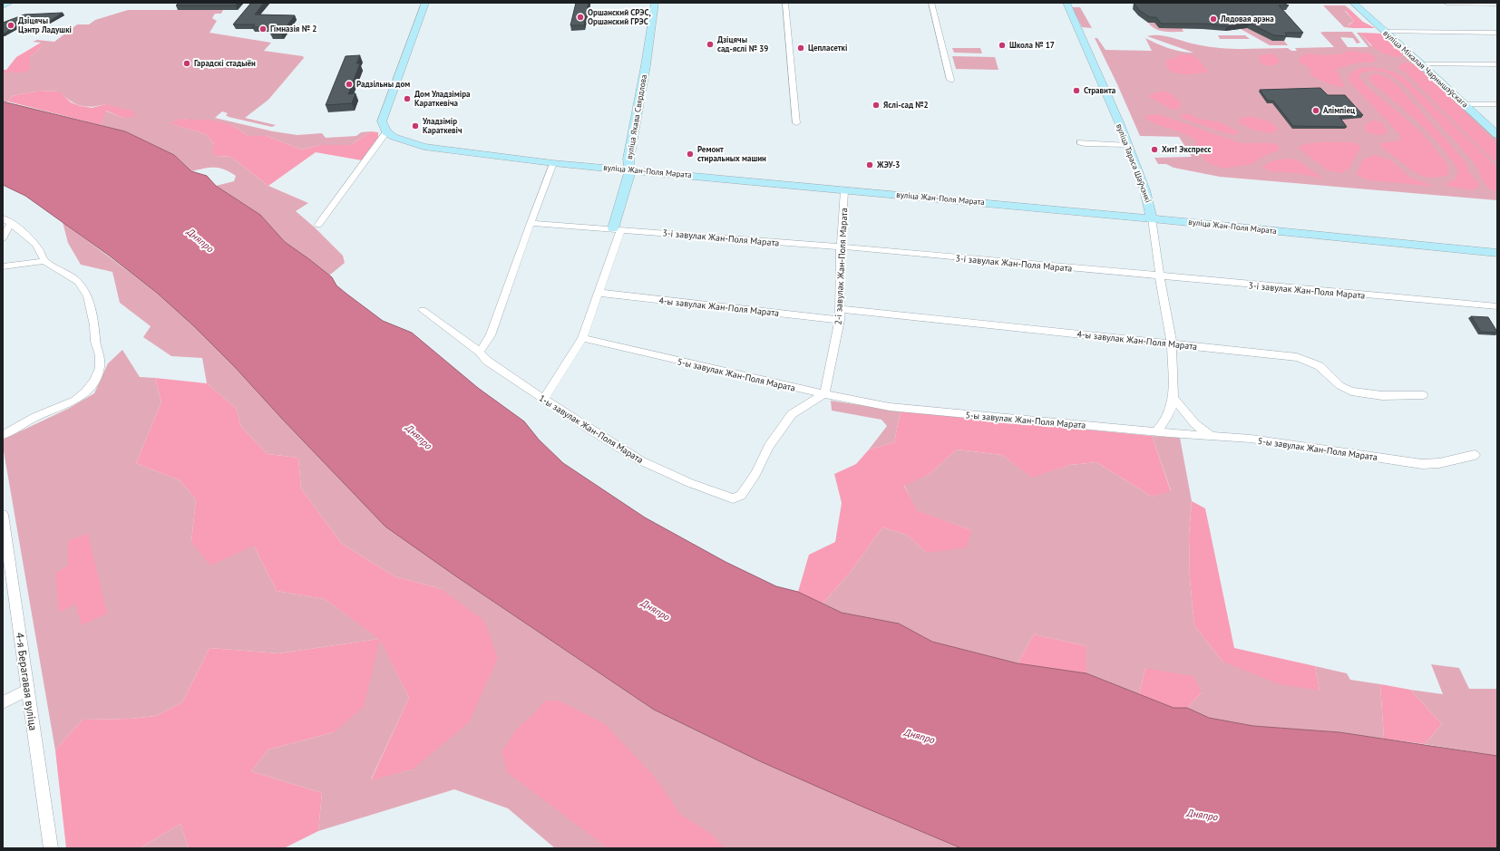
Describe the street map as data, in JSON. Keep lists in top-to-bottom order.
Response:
{
  "streets": {
    "street": [
      "вуліца Мікалая Чарнышэўскага",
      "вуліца Якава Свярдлова",
      "вуліца Тараса Шаўчэнкі",
      "вуліца Жан-Поля Марата",
      "3-і завулак Жан-Поля Марата",
      "2-і завулак Жан-Поля Марата",
      "4-ы завулак Жан-Поля Марата",
      "5-ы завулак Жан-Поля Марата",
      "1-ы завулак Жан-Поля Марата",
      "4-я Берагавая вуліца"
    ]
  },
  "crossings": [
    ["вуліца Якава Свярдлова", "вуліца Жан-Поля Марата"],
    ["вуліца Якава Свярдлова", "3-і завулак Жан-Поля Марата"],
    ["вуліца Якава Свярдлова", "4-ы завулак Жан-Поля Марата"],
    ["вуліца Якава Свярдлова", "5-ы завулак Жан-Поля Марата"],
    ["вуліца Якава Свярдлова", "1-ы завулак Жан-Поля Марата"],
    ["вуліца Тараса Шаўчэнкі", "вуліца Жан-Поля Марата"],
    ["вуліца Тараса Шаўчэнкі", "3-і завулак Жан-Поля Марата"],
    ["вуліца Тараса Шаўчэнкі", "4-ы завулак Жан-Поля Марата"],
    ["вуліца Тараса Шаўчэнкі", "5-ы завулак Жан-Поля Марата"],
    ["вуліца Жан-Поля Марата", "2-і завулак Жан-Поля Марата"],
    ["3-і завулак Жан-Поля Марата", "2-і завулак Жан-Поля Марата"],
    ["2-і завулак Жан-Поля Марата", "4-ы завулак Жан-Поля Марата"],
    ["2-і завулак Жан-Поля Марата", "5-ы завулак Жан-Поля Марата"],
    ["2-і завулак Жан-Поля Марата", "1-ы завулак Жан-Поля Марата"],
    ["5-ы завулак Жан-Поля Марата", "1-ы завулак Жан-Поля Марата"]
  ],
  "water": ["Дняпро"],
  "places": [
    "Оршанский СРЭС, Оршанский ГРЭС",
    "Лядовая арэна",
    "Дзіцячы Цэнтр Ладушкі",
    "Гімназія № 2",
    "Дзіцячы сад-яслі № 39",
    "Школа № 17",
    "Цепласеткі",
    "Гарадскі стадыён",
    "Радзільны дом",
    "Стравита",
    "Дом Уладзіміра Караткевіча",
    "Яслі-сад №2",
    "Алімпіец",
    "Уладзімір Караткевіч",
    "Хит! Экспресс",
    "Ремонт стиральных машин",
    "ЖЭУ-3"
  ]
}
